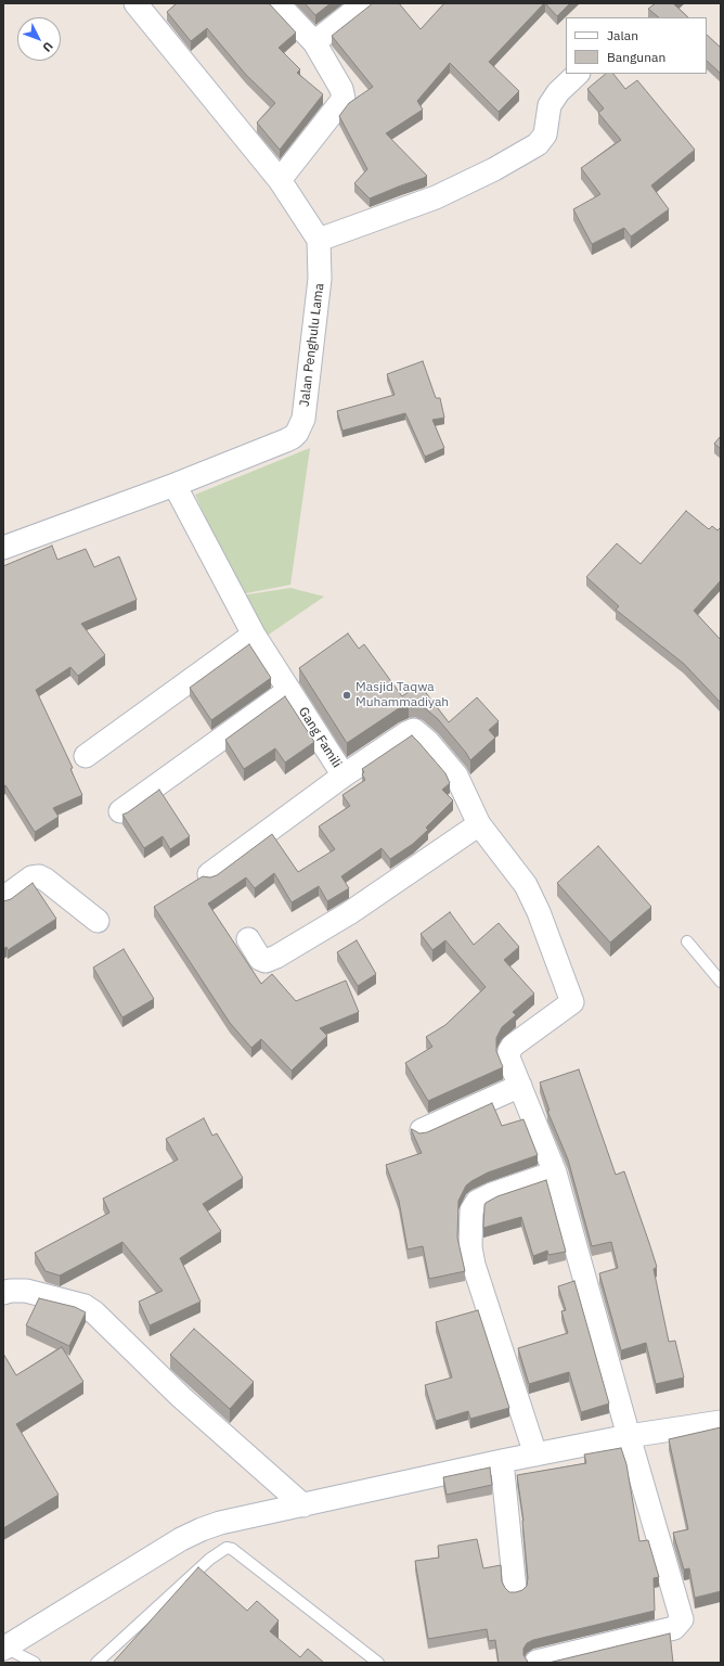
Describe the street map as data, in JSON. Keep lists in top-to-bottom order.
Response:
{
  "streets": {
    "street": ["Jalan Penghulu Lama", "Gang Famili"]
  },
  "crossings": [
    ["Jalan Penghulu Lama", "Gang Famili"]
  ],
  "places": ["Masjid Taqwa Muhammadiyah"],
  "legend": ["Jalan", "Bangunan"],
  "north": "bottom right"
}
